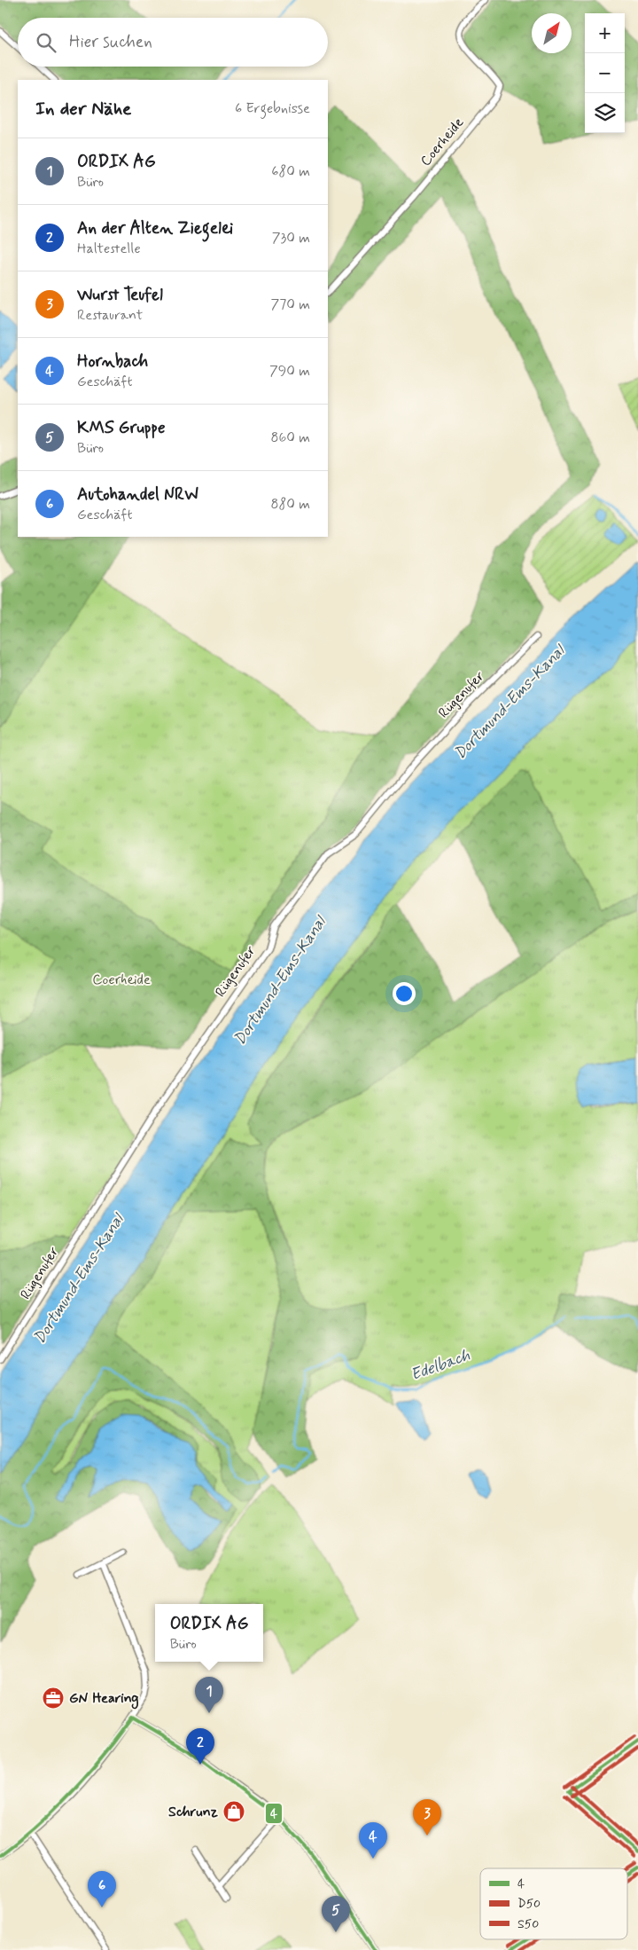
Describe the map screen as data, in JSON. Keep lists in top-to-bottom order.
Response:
{
  "streets": {
    "street": ["Coerheide", "Rügenufer"]
  },
  "water": ["Dortmund-Ems-Kanal", "Edelbach"],
  "parks": ["Coerheide"],
  "places": {
    "office": ["GN Hearing"],
    "shop": ["Schrunz"]
  },
  "lines": ["transit line 4", "transit line S50", "transit line D50"],
  "legend": ["4", "D50", "S50"],
  "north": "top right",
  "page": {
    "map_buttons": ["+", "−"],
    "search": "Hier suchen",
    "heading": ["In der Nähe", "6 Ergebnisse"],
    "list": [
      {
        "mark": "1",
        "name": "ORDIX AG",
        "note": "Büro",
        "value": "680 m"
      },
      {
        "mark": "2",
        "name": "An der Alten Ziegelei",
        "note": "Haltestelle",
        "value": "730 m"
      },
      {
        "mark": "3",
        "name": "Wurst Teufel",
        "note": "Restaurant",
        "value": "770 m"
      },
      {
        "mark": "4",
        "name": "Hornbach",
        "note": "Geschäft",
        "value": "790 m"
      },
      {
        "mark": "5",
        "name": "KMS Gruppe",
        "note": "Büro",
        "value": "860 m"
      },
      {
        "mark": "6",
        "name": "Autohandel NRW",
        "note": "Geschäft",
        "value": "880 m"
      }
    ],
    "popup": ["ORDIX AG", "Büro"],
    "pins": [
      "1",
      "2",
      "3",
      "4",
      "6",
      "5"
    ]
  }
}
